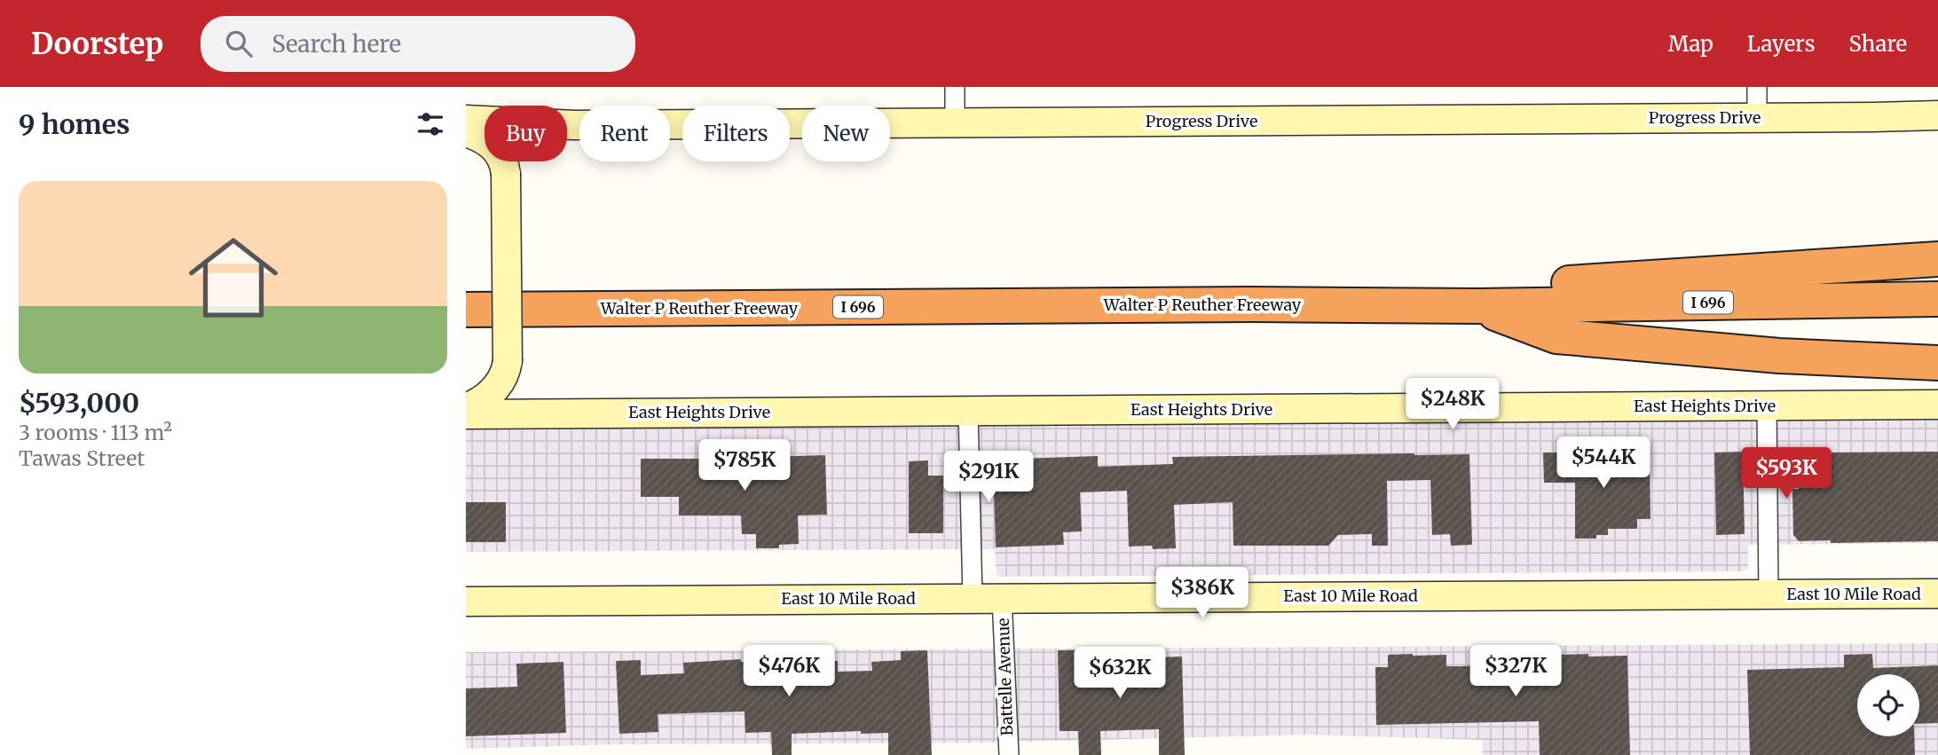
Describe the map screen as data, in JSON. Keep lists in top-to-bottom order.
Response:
{
  "streets": {
    "highway": ["I 696", "Walter P Reuther Freeway"],
    "main road": ["Progress Drive", "East Heights Drive", "East 10 Mile Road"],
    "street": ["Battelle Avenue"]
  },
  "crossings": [
    ["East 10 Mile Road", "Battelle Avenue"]
  ],
  "page": {
    "header": "Doorstep",
    "search": "Search here",
    "nav": ["Map", "Layers", "Share"],
    "heading": "9 homes",
    "chip": [
      "Buy",
      "Rent",
      "Filters",
      "New"
    ],
    "list": [
      {
        "name": "$593,000",
        "note": "3 rooms · 113 m² · Tawas Street"
      }
    ],
    "price": [
      "$248K",
      "$544K",
      "$785K",
      "$593K",
      "$291K",
      "$386K",
      "$476K",
      "$327K",
      "$632K"
    ]
  }
}
